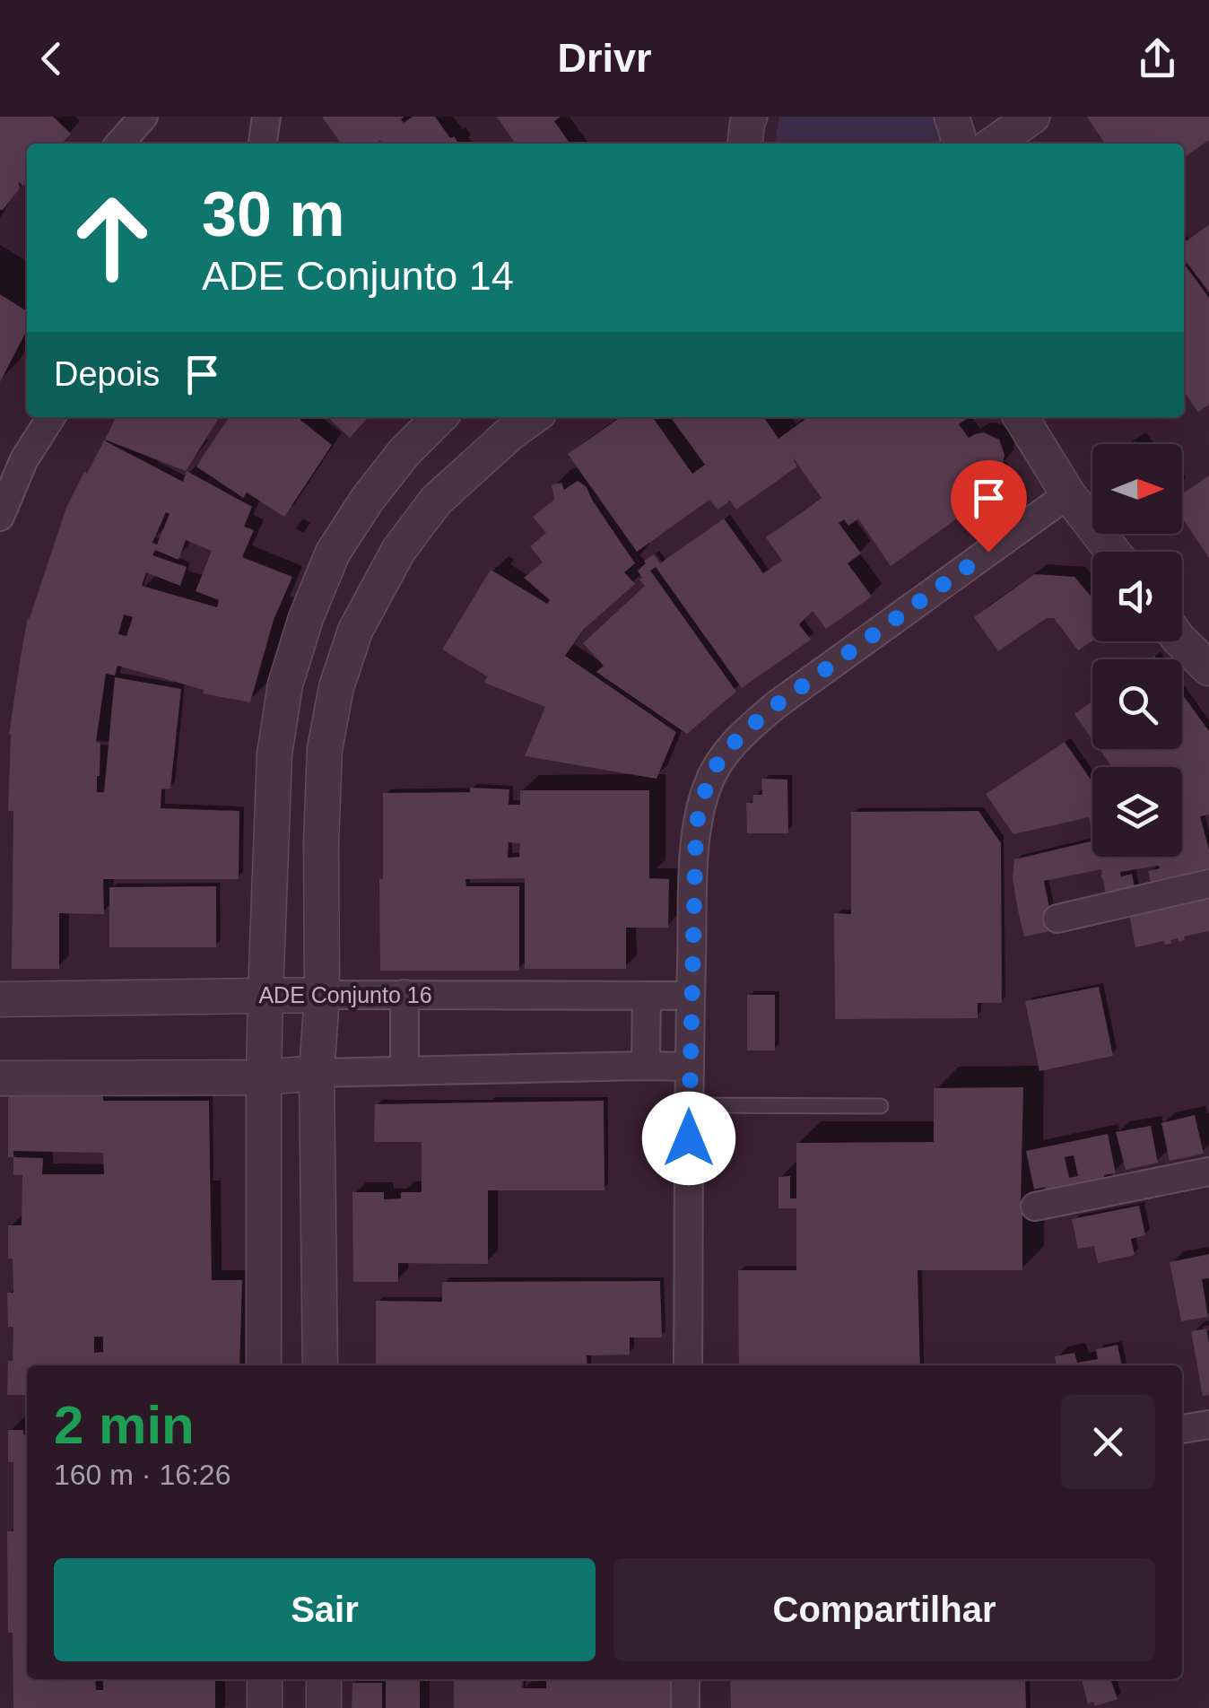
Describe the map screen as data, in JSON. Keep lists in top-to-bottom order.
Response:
{
  "streets": {
    "street": ["ADE Conjunto 16"]
  },
  "north": "right",
  "page": {
    "header": "Drivr",
    "turn": ["30 m", "ADE Conjunto 14"],
    "then": "Depois",
    "heading": ["2 min", "160 m · 16:26"],
    "buttons": ["Sair", "Compartilhar"]
  }
}
